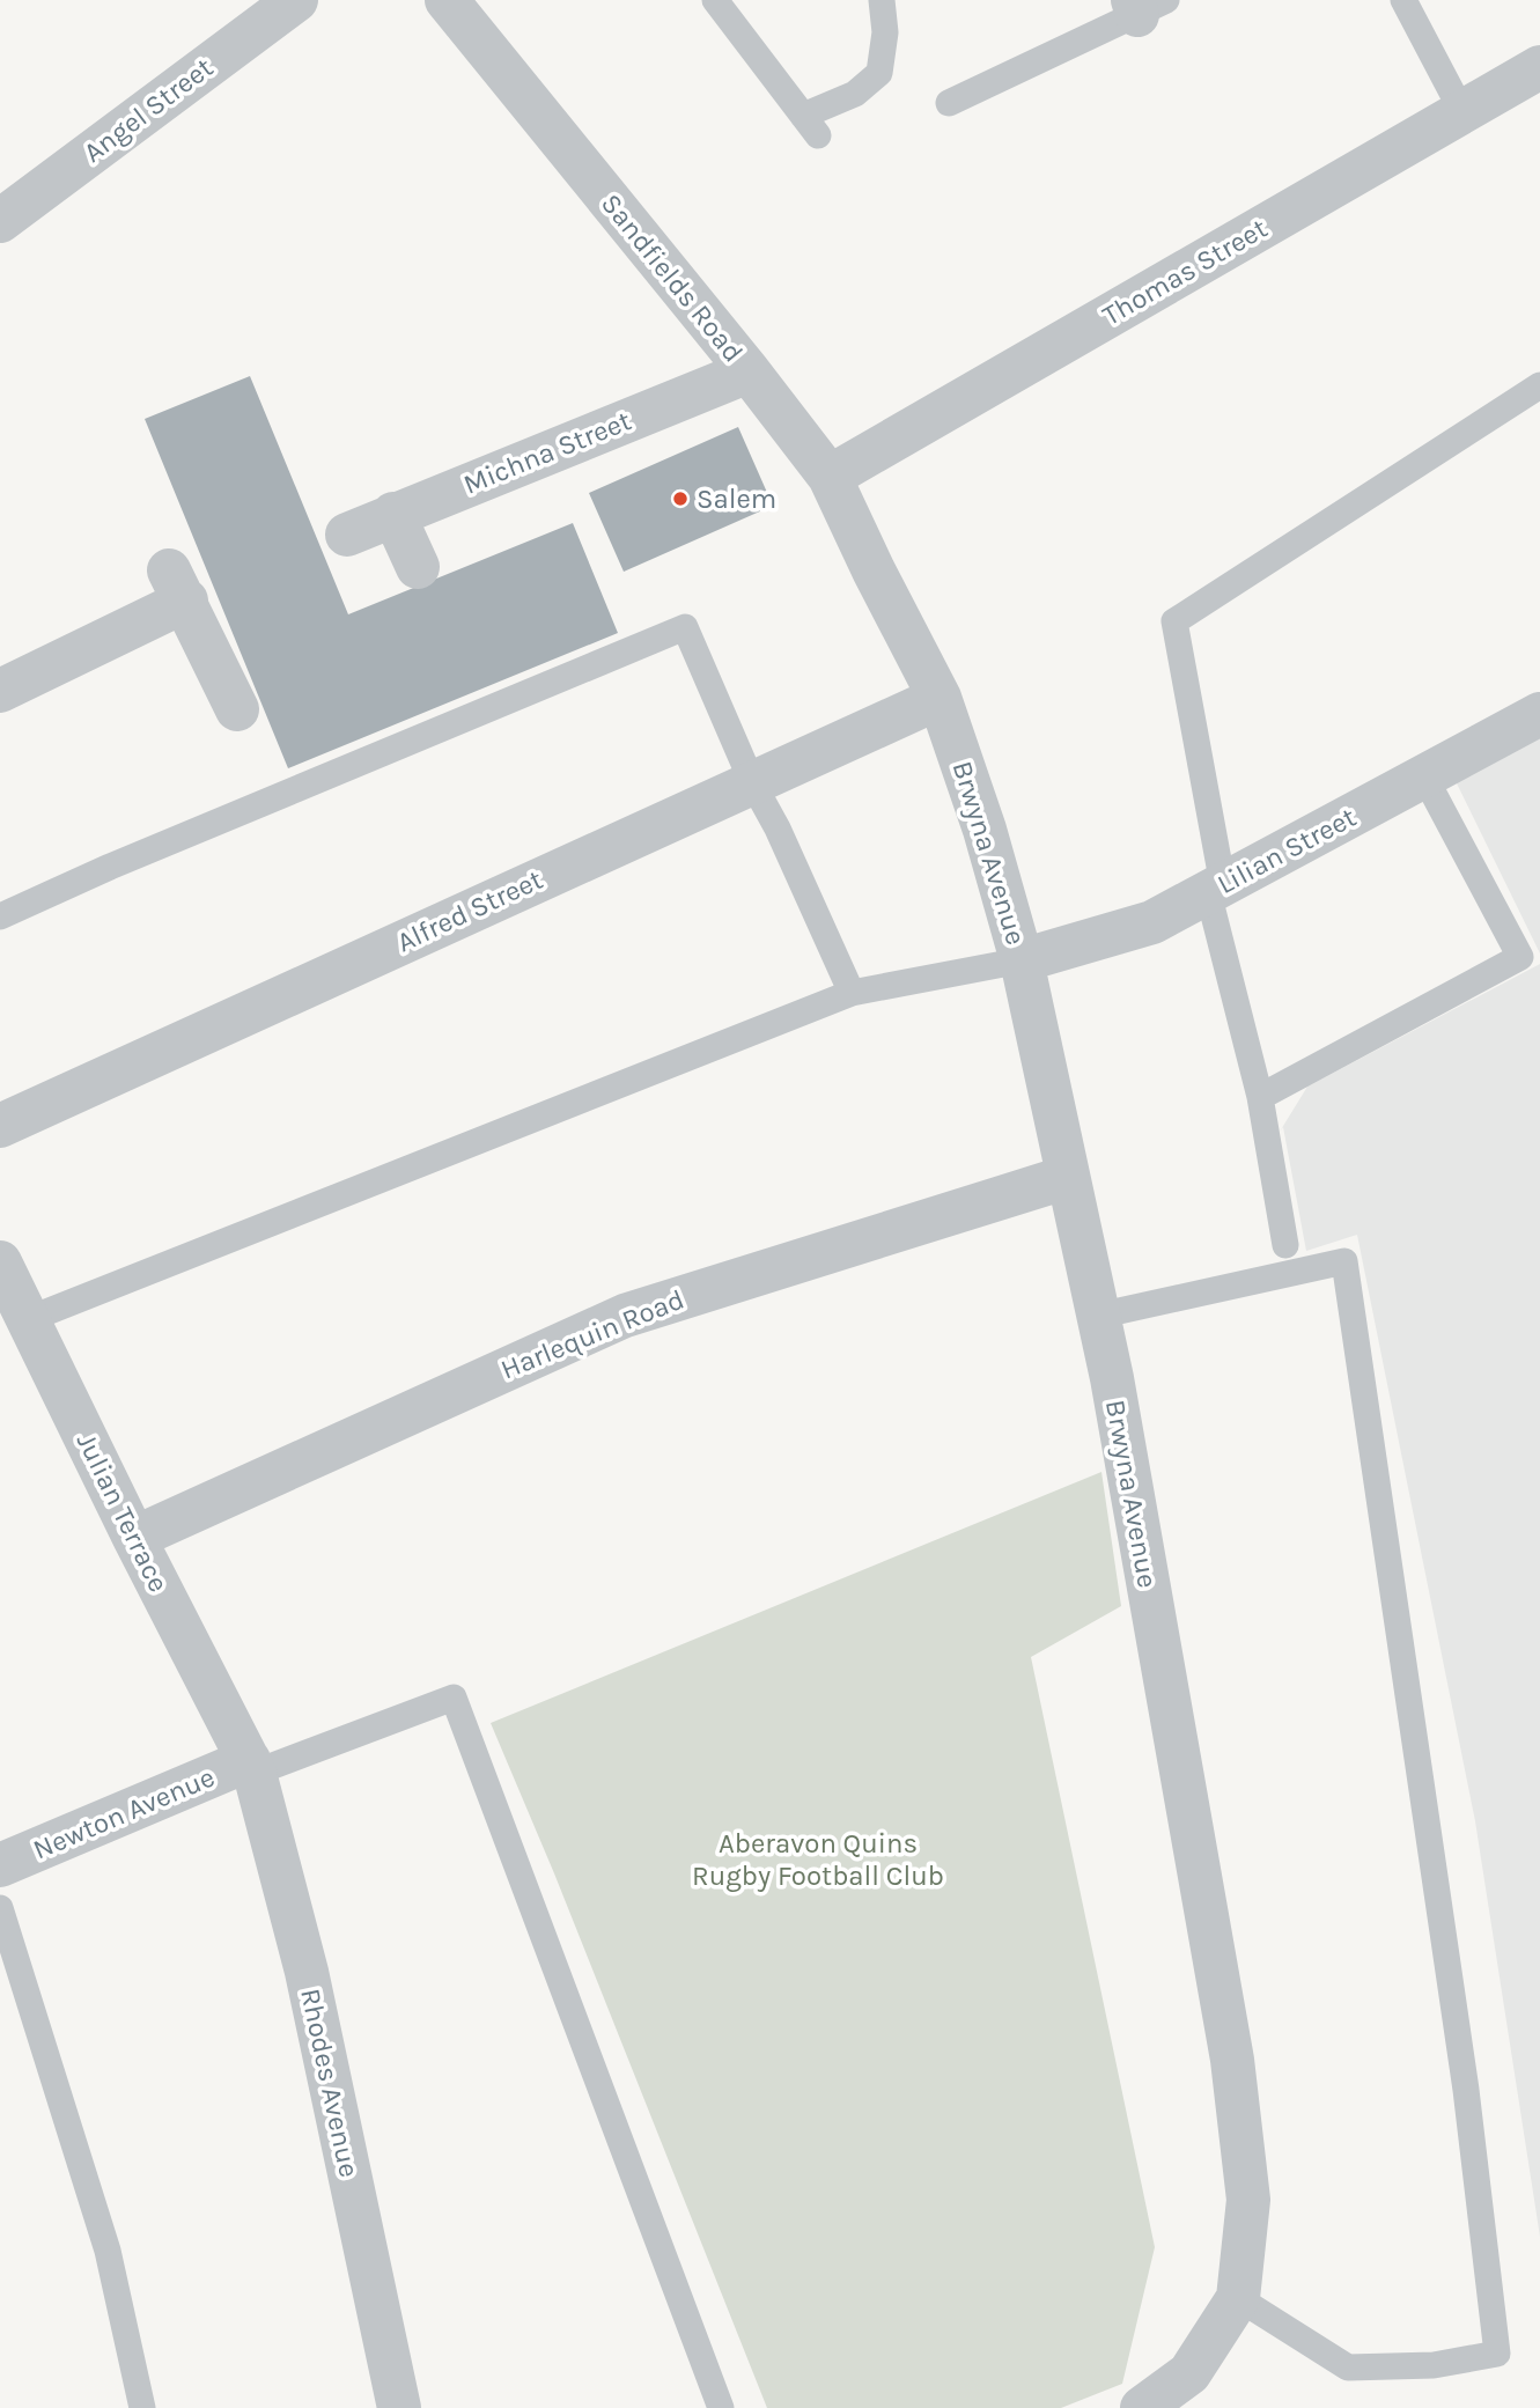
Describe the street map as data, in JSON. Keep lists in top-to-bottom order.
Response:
{
  "streets": {
    "street": [
      "Angel Street",
      "Thomas Street",
      "Sandfields Road",
      "Michna Street",
      "Lilian Street",
      "Brwyna Avenue",
      "Alfred Street",
      "Harlequin Road",
      "Julian Terrace",
      "Newton Avenue",
      "Rhodes Avenue"
    ]
  },
  "crossings": [
    ["Thomas Street", "Sandfields Road"],
    ["Sandfields Road", "Michna Street"],
    ["Sandfields Road", "Brwyna Avenue"],
    ["Lilian Street", "Brwyna Avenue"],
    ["Brwyna Avenue", "Alfred Street"],
    ["Brwyna Avenue", "Harlequin Road"],
    ["Harlequin Road", "Julian Terrace"],
    ["Julian Terrace", "Newton Avenue"],
    ["Julian Terrace", "Rhodes Avenue"],
    ["Newton Avenue", "Rhodes Avenue"]
  ],
  "parks": ["Aberavon Quins Rugby Football Club"],
  "places": ["Salem"]
}
